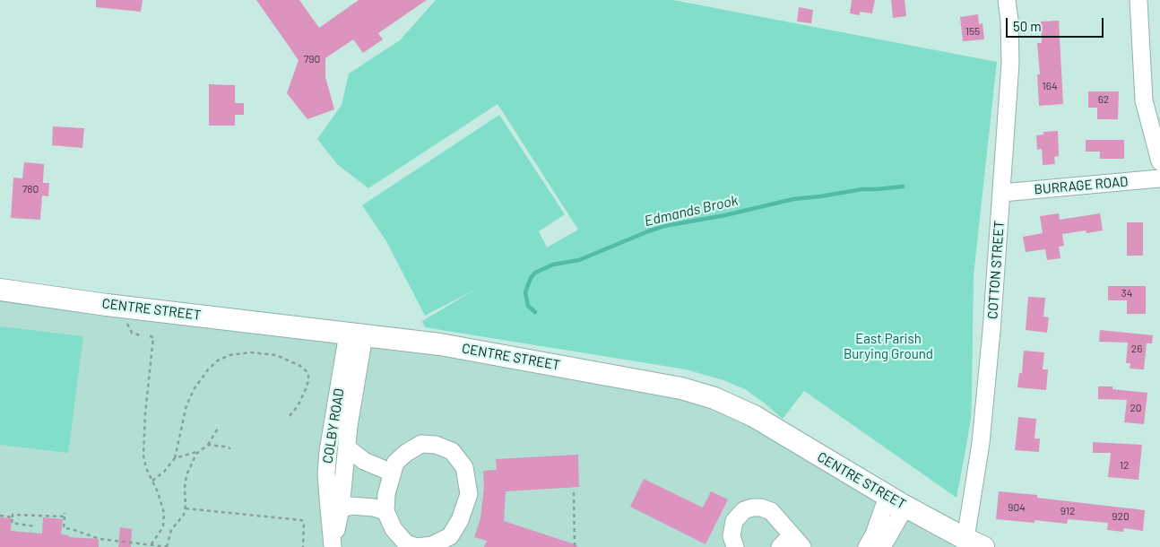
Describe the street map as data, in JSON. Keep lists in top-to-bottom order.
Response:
{
  "streets": {
    "main road": ["CENTRE STREET"],
    "street": ["BURRAGE ROAD", "COTTON STREET", "COLBY ROAD"]
  },
  "crossings": [
    ["BURRAGE ROAD", "COTTON STREET"],
    ["COTTON STREET", "CENTRE STREET"],
    ["CENTRE STREET", "COLBY ROAD"]
  ],
  "water": ["Edmands Brook"],
  "parks": ["East Parish Burying Ground"],
  "house_numbers": [
    "155",
    "790",
    "164",
    "62",
    "780",
    "34",
    "26",
    "20",
    "12",
    "904",
    "912",
    "920"
  ],
  "scale_bar": "50 m"
}
